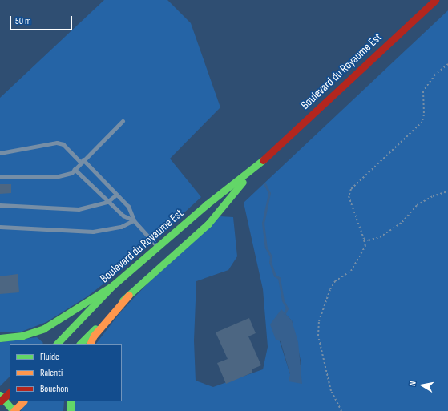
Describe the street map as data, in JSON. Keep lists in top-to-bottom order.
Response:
{
  "streets": {
    "main road": ["Boulevard du Royaume Est"]
  },
  "legend": ["Fluide", "Ralenti", "Bouchon"],
  "scale_bar": "50 m",
  "north": "left"
}
